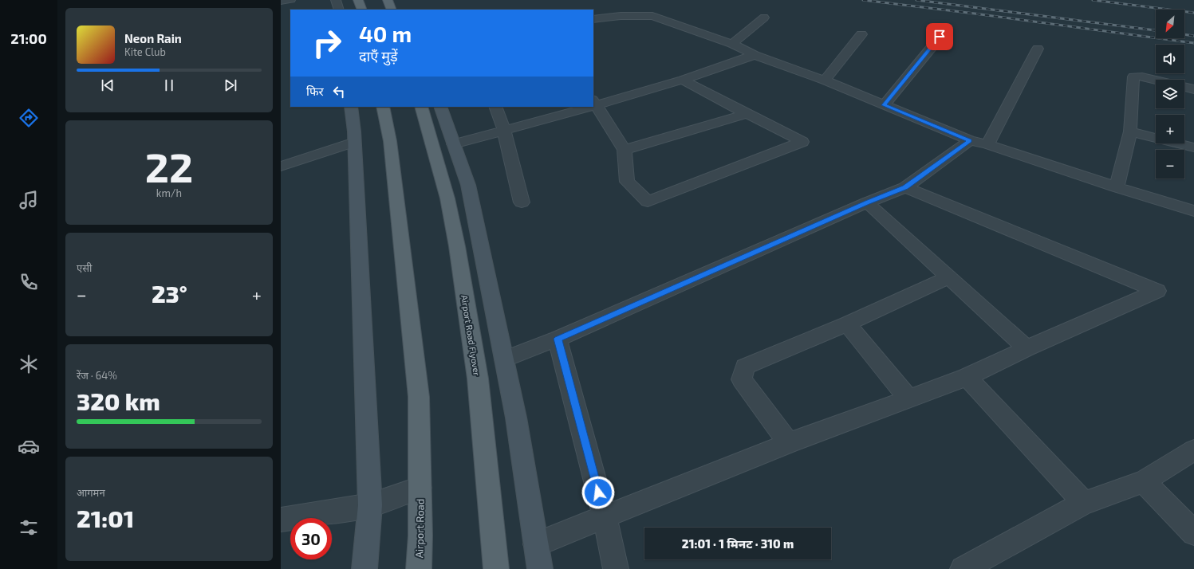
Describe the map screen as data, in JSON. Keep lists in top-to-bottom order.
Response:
{
  "streets": {
    "main road": ["Airport Road Flyover", "Airport Road"]
  },
  "north": "bottom left",
  "page": {
    "tabs": "21:00",
    "map_buttons": ["+", "−"],
    "turn": ["40 m", "दाएँ मुड़ें"],
    "song": ["Neon Rain", "Kite Club"],
    "then": "फिर",
    "tile": [
      ["22", "km/h"],
      "एसी",
      ["रेंज · 64%", "320 km"],
      ["आगमन", "21:01"]
    ],
    "heat": ["−", "23°", "+"],
    "limit": "30",
    "trip": "21:01 · 1 मिनट · 310 m"
  }
}
